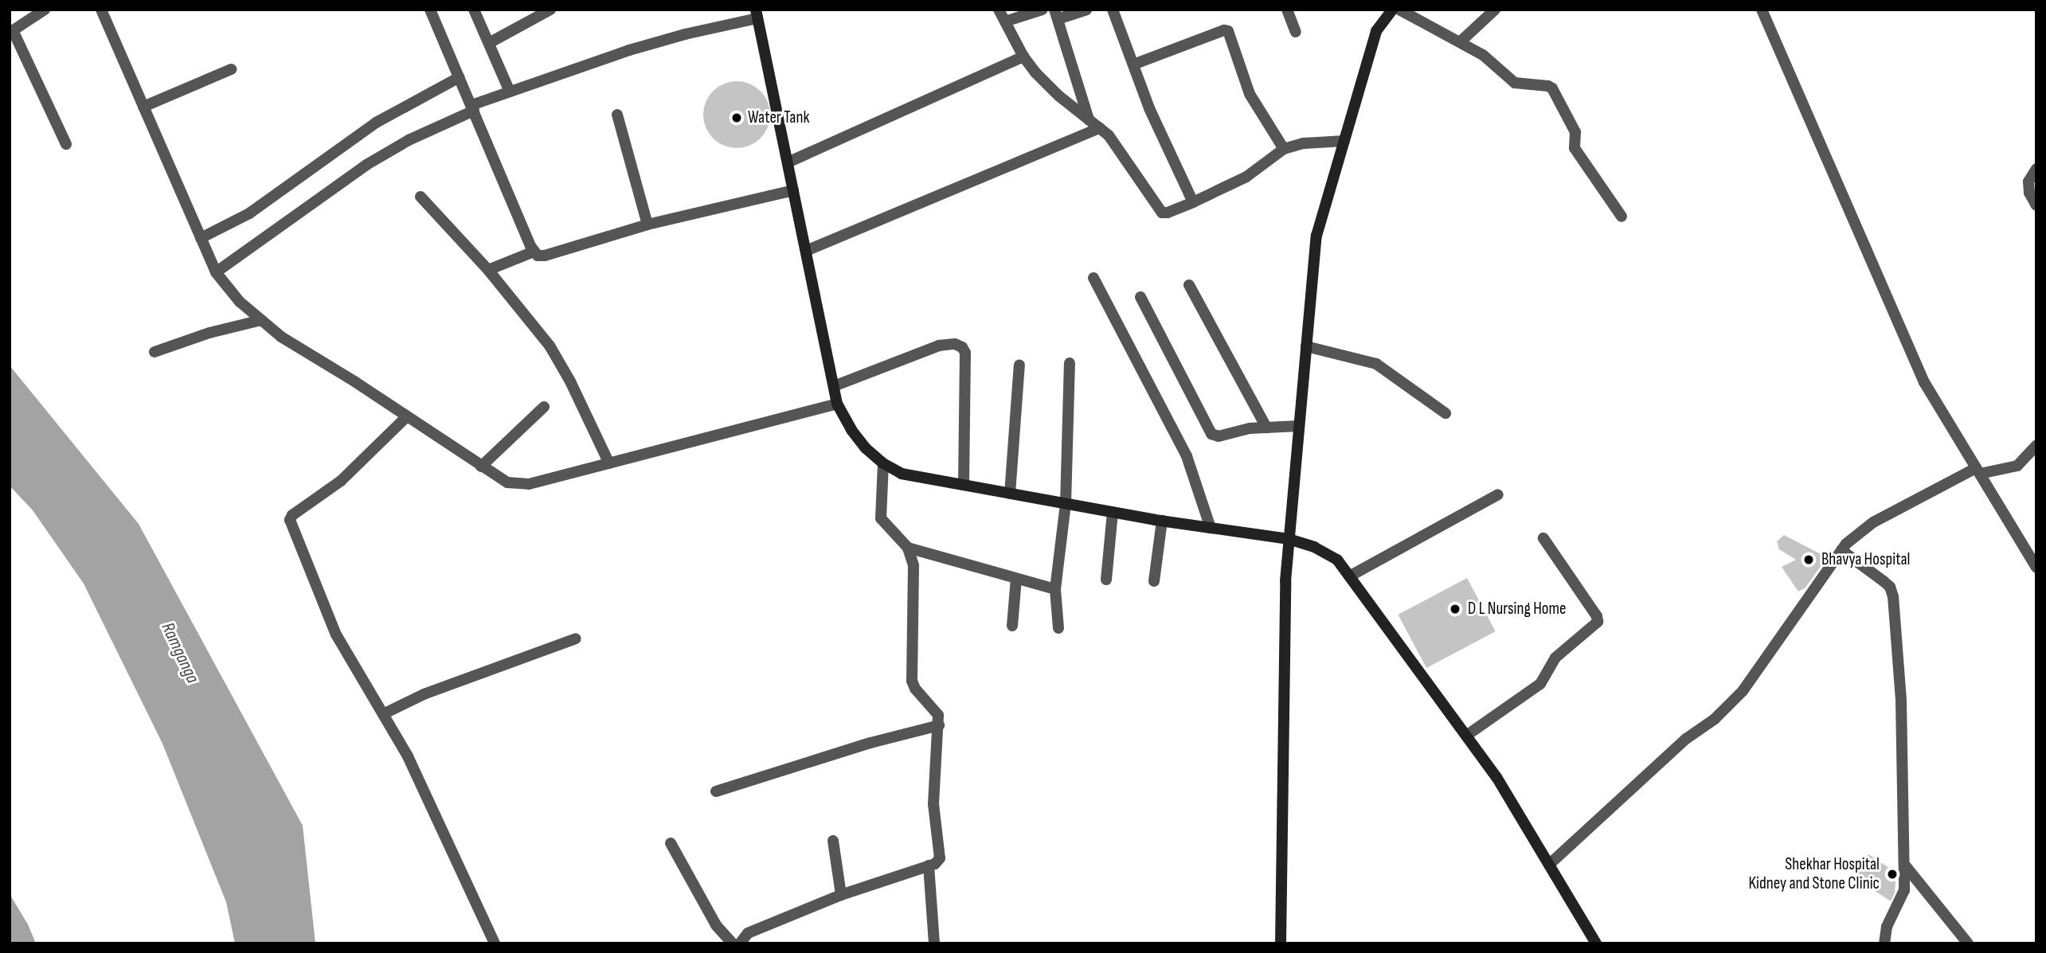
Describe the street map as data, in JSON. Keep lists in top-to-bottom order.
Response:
{
  "water": ["Ramganga"],
  "places": [
    "Water Tank",
    "Bhavya Hospital",
    "D L Nursing Home",
    "Shekhar Hospital Kidney and Stone Clinic"
  ]
}
